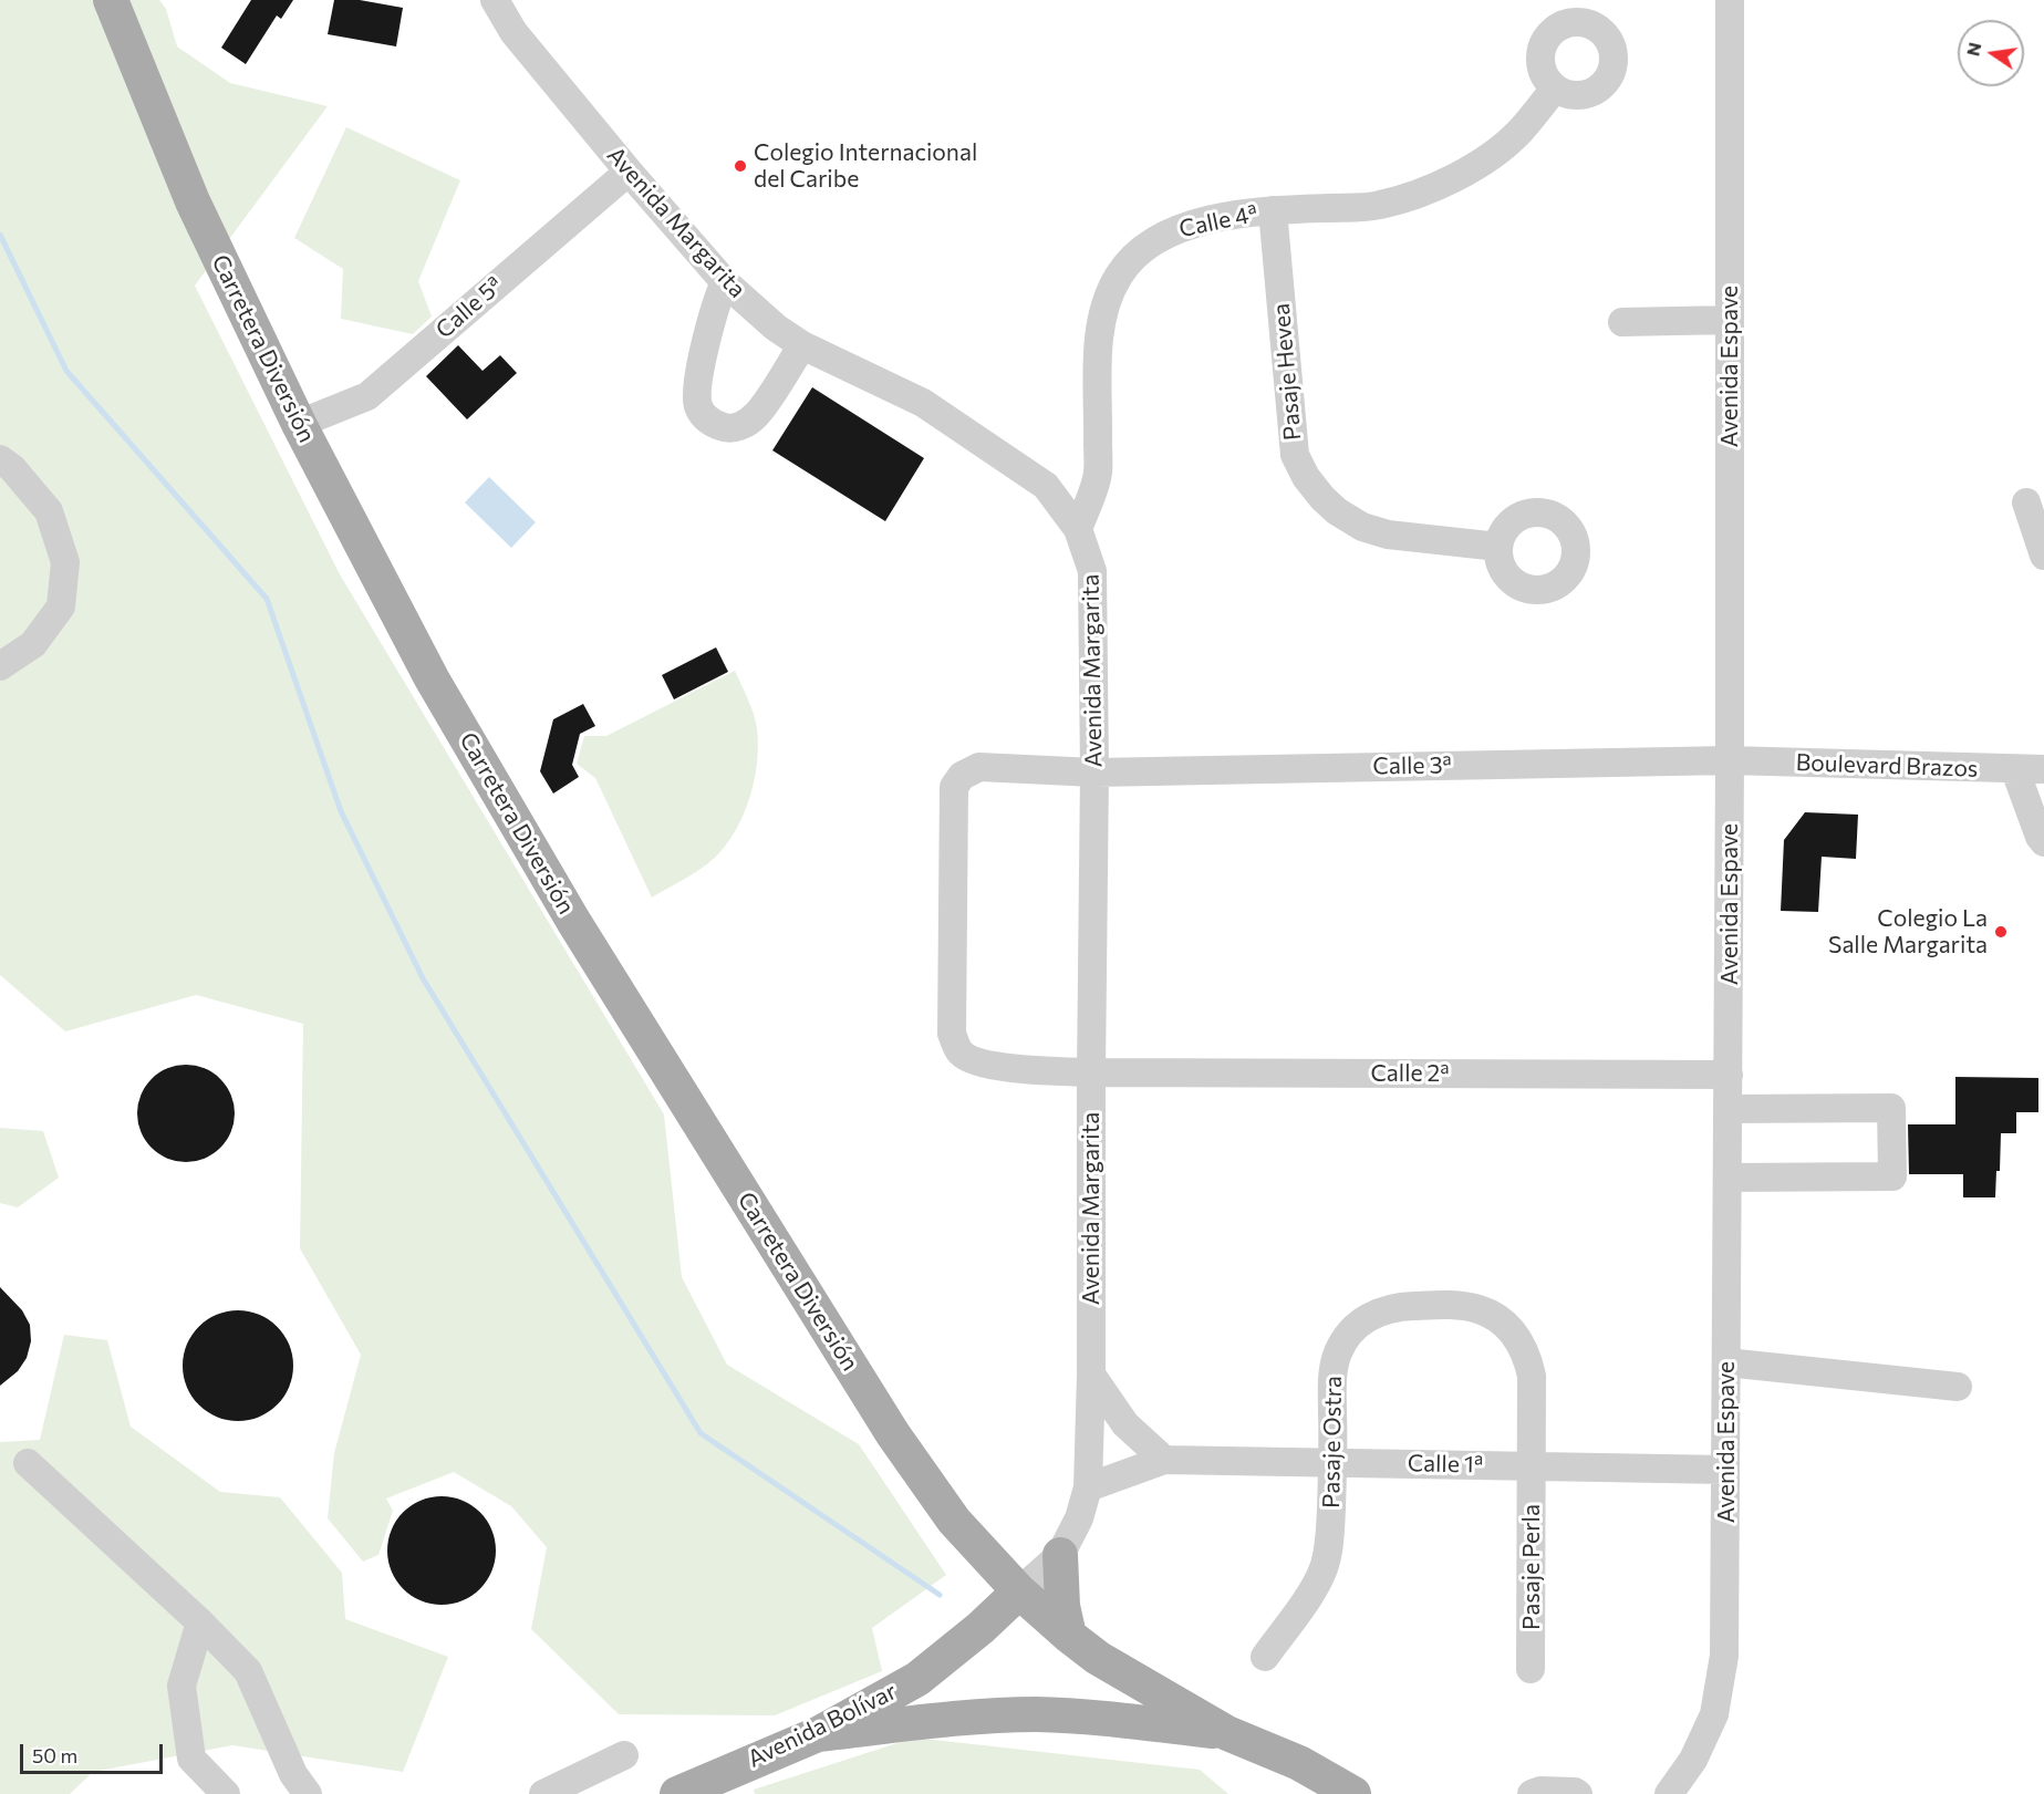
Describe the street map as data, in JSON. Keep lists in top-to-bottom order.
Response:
{
  "streets": {
    "main road": ["Carretera Diversión", "Avenida Bolívar"],
    "street": [
      "Calle 4ª",
      "Avenida Margarita",
      "Calle 5ª",
      "Avenida Espave",
      "Pasaje Hevea",
      "Calle 3ª",
      "Boulevard Brazos",
      "Calle 2ª",
      "Pasaje Ostra",
      "Calle 1ª",
      "Pasaje Perla"
    ]
  },
  "crossings": [
    ["Calle 4ª", "Avenida Margarita"],
    ["Calle 4ª", "Pasaje Hevea"],
    ["Avenida Margarita", "Calle 5ª"],
    ["Avenida Margarita", "Carretera Diversión"],
    ["Avenida Margarita", "Calle 3ª"],
    ["Avenida Margarita", "Calle 2ª"],
    ["Avenida Margarita", "Avenida Bolívar"],
    ["Calle 5ª", "Carretera Diversión"],
    ["Carretera Diversión", "Avenida Bolívar"],
    ["Avenida Espave", "Calle 3ª"],
    ["Avenida Espave", "Boulevard Brazos"],
    ["Avenida Espave", "Calle 2ª"],
    ["Avenida Espave", "Calle 1ª"],
    ["Calle 3ª", "Boulevard Brazos"],
    ["Calle 3ª", "Calle 2ª"],
    ["Pasaje Ostra", "Calle 1ª"],
    ["Pasaje Ostra", "Pasaje Perla"],
    ["Calle 1ª", "Pasaje Perla"]
  ],
  "places": ["Colegio Internacional del Caribe", "Colegio La Salle Margarita"],
  "scale_bar": "50 m",
  "north": "left"
}
